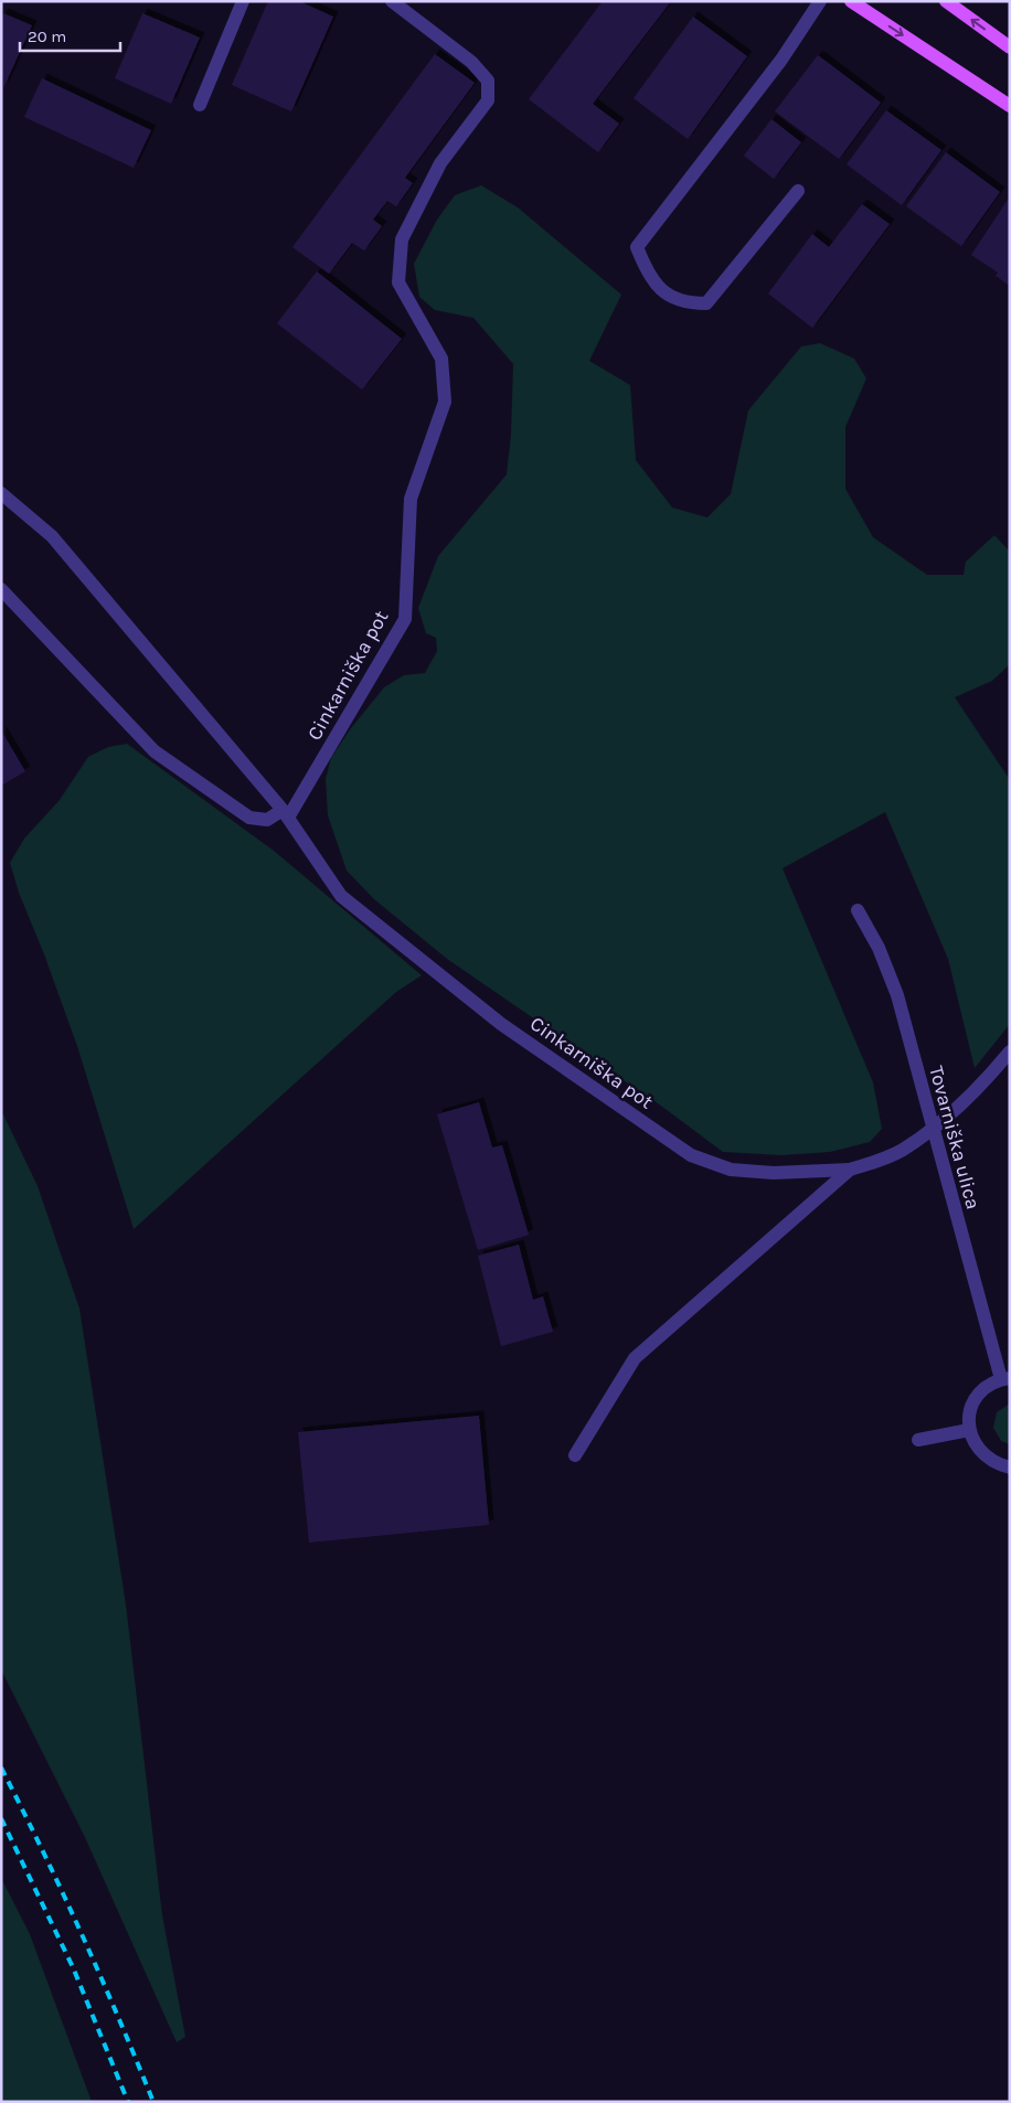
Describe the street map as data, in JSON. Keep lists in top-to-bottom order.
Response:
{
  "streets": {
    "street": ["Cinkarniška pot", "Tovarniška ulica"]
  },
  "crossings": [
    ["Cinkarniška pot", "Tovarniška ulica"]
  ],
  "scale_bar": "20 m"
}
